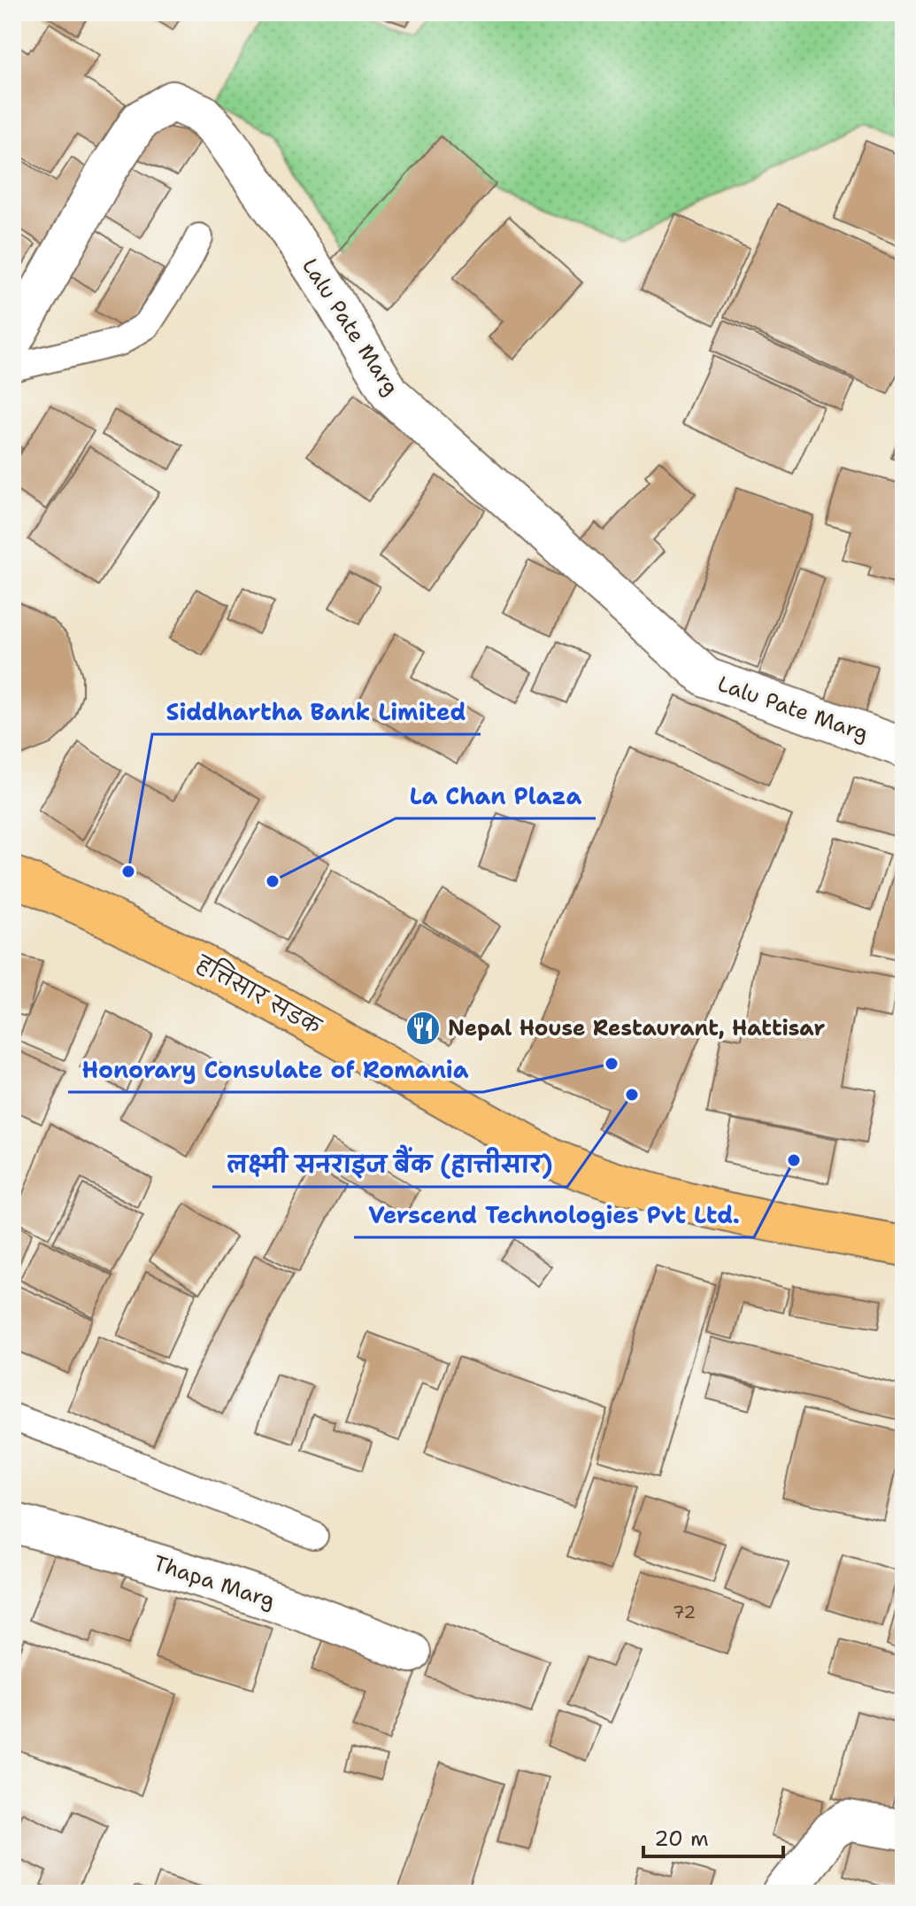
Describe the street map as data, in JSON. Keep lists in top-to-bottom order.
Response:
{
  "streets": {
    "main road": ["हत्तिसार सडक"],
    "street": ["Lalu Pate Marg", "Thapa Marg"]
  },
  "places": {
    "other": [
      "Siddhartha Bank Limited",
      "La Chan Plaza",
      "Honorary Consulate of Romania",
      "लक्ष्मी सनराइज बैंक (हात्तीसार)",
      "Verscend Technologies Pvt Ltd."
    ],
    "restaurant": ["Nepal House Restaurant, Hattisar"]
  },
  "house_numbers": ["72"],
  "scale_bar": "20 m"
}
